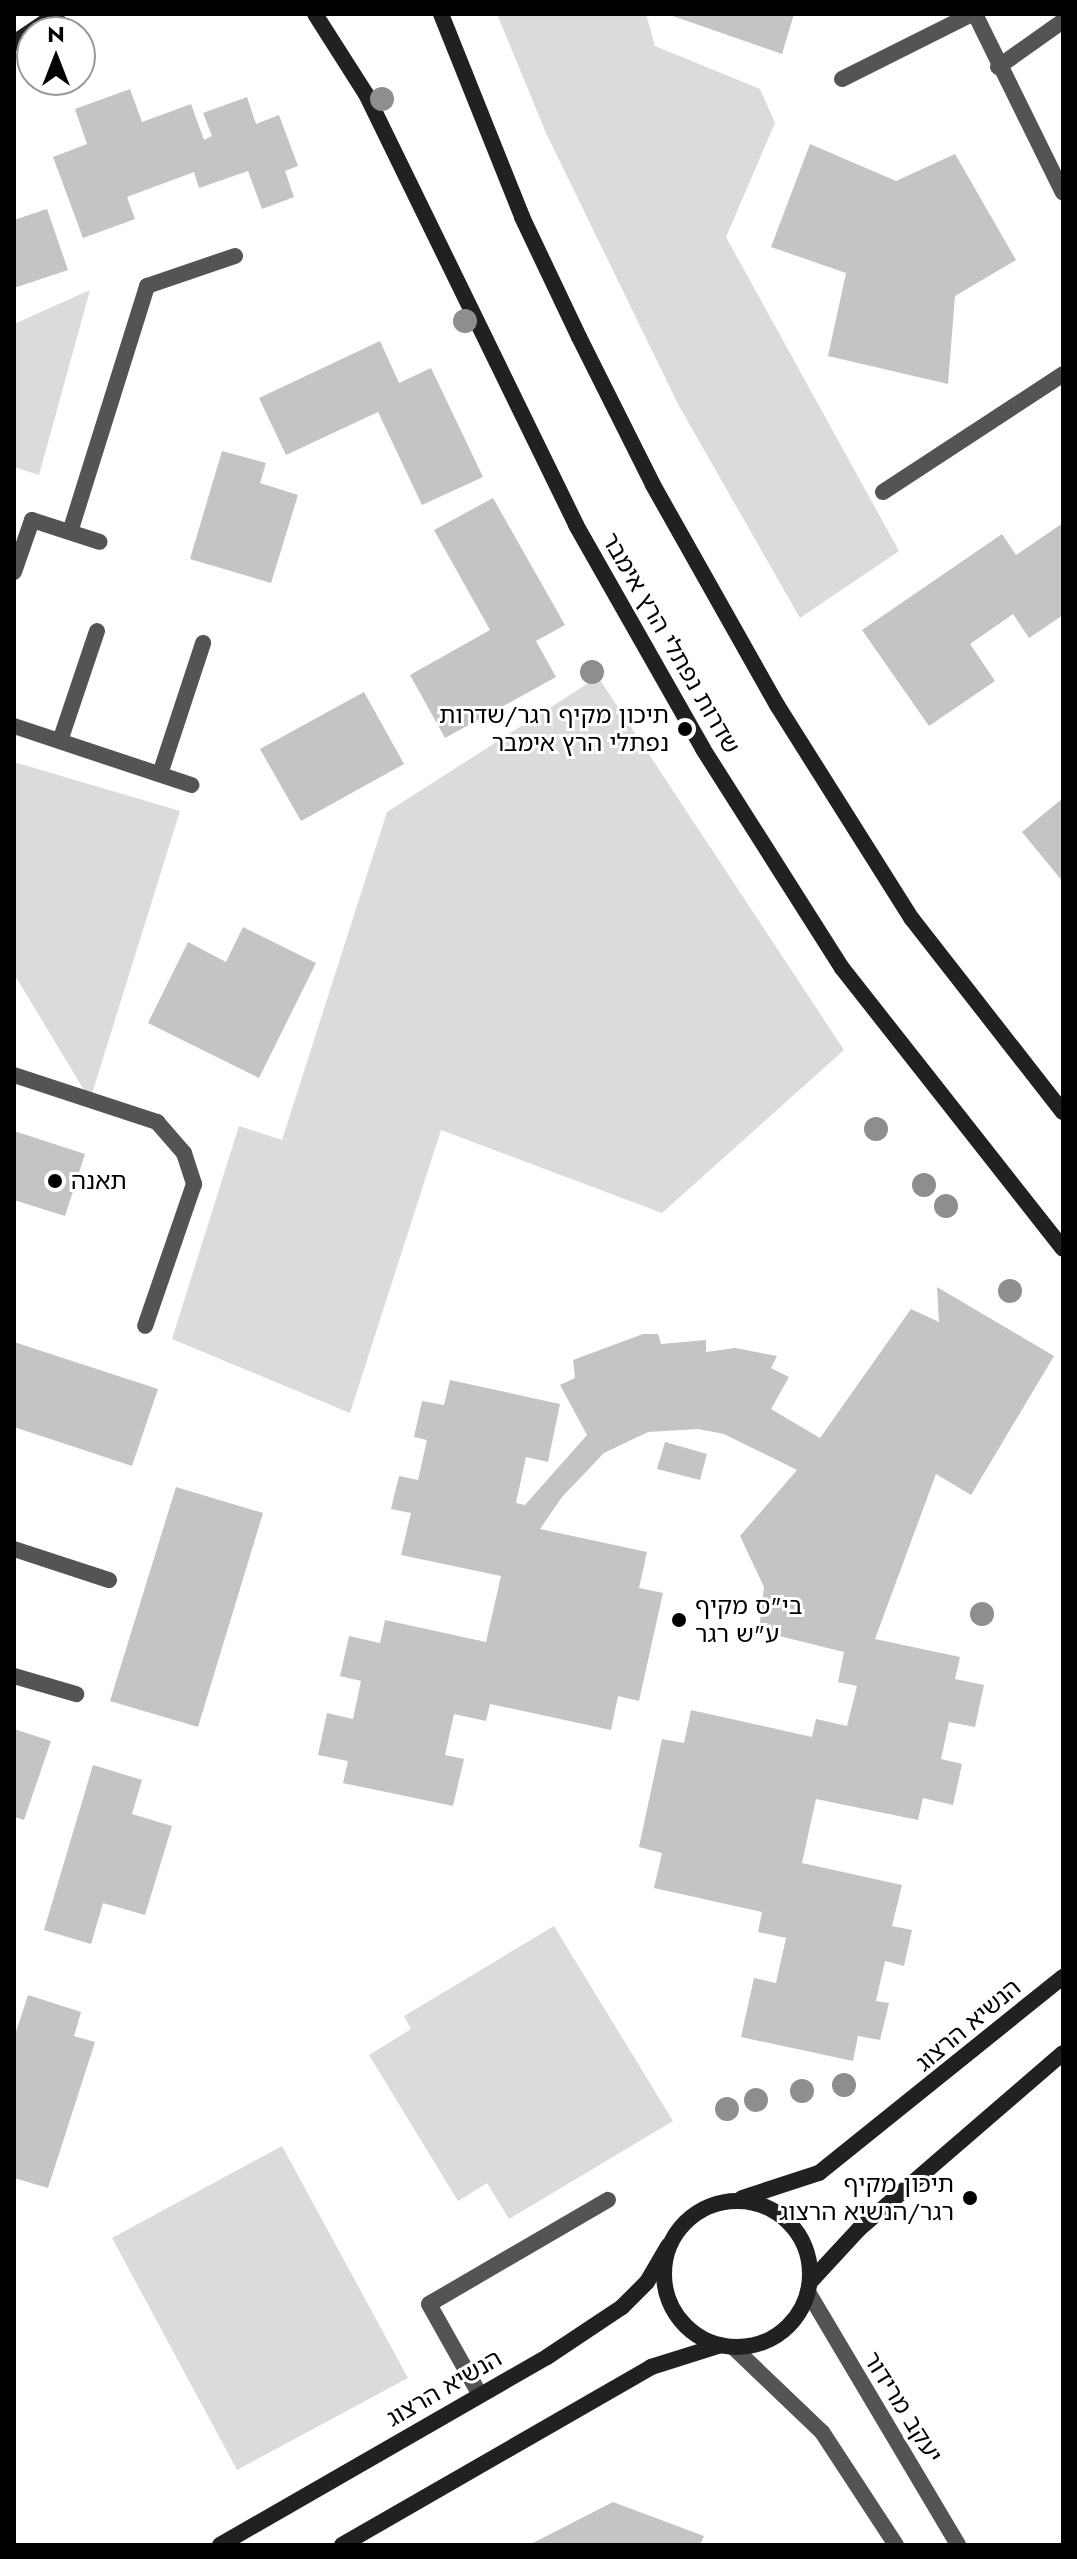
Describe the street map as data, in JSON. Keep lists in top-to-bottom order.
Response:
{
  "streets": {
    "main road": ["שדרות נפתלי הרץ אימבר", "הנשיא הרצוג"],
    "street": ["יעקב מרידור"]
  },
  "crossings": [
    ["הנשיא הרצוג", "יעקב מרידור"]
  ],
  "places": [
    "תיכון מקיף רגר/שדרות נפתלי הרץ אימבר",
    "תאנה",
    "בי\"ס מקיף ע\"ש רגר",
    "תיכון מקיף רגר/הנשיא הרצוג"
  ],
  "north": "top"
}
